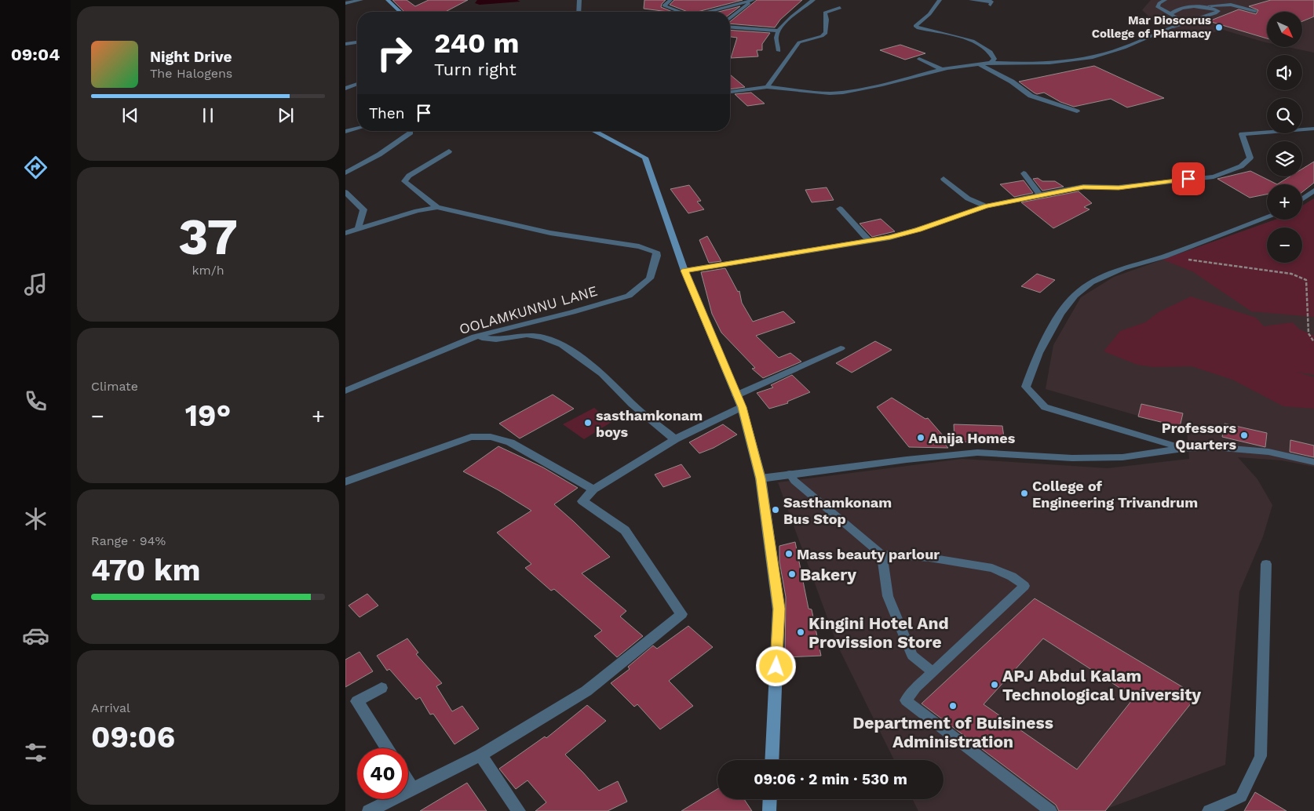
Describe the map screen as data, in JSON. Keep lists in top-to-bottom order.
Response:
{
  "streets": {
    "street": ["OOLAMKUNNU LANE"]
  },
  "places": [
    "Mar Dioscorus College of Pharmacy",
    "sasthamkonam boys",
    "Professors Quarters",
    "Anija Homes",
    "College of Engineering Trivandrum",
    "Sasthamkonam Bus Stop",
    "Mass beauty parlour",
    "Bakery",
    "Kingini Hotel And Provission Store",
    "APJ Abdul Kalam Technological University",
    "Department of Buisiness Administration"
  ],
  "north": "bottom right",
  "page": {
    "tabs": "09:04",
    "map_buttons": ["+", "−"],
    "turn": ["240 m", "Turn right"],
    "song": ["Night Drive", "The Halogens"],
    "then": "Then",
    "tile": [
      ["37", "km/h"],
      "Climate",
      ["Range · 94%", "470 km"],
      ["Arrival", "09:06"]
    ],
    "heat": ["−", "19°", "+"],
    "limit": "40",
    "trip": "09:06 · 2 min · 530 m"
  }
}
